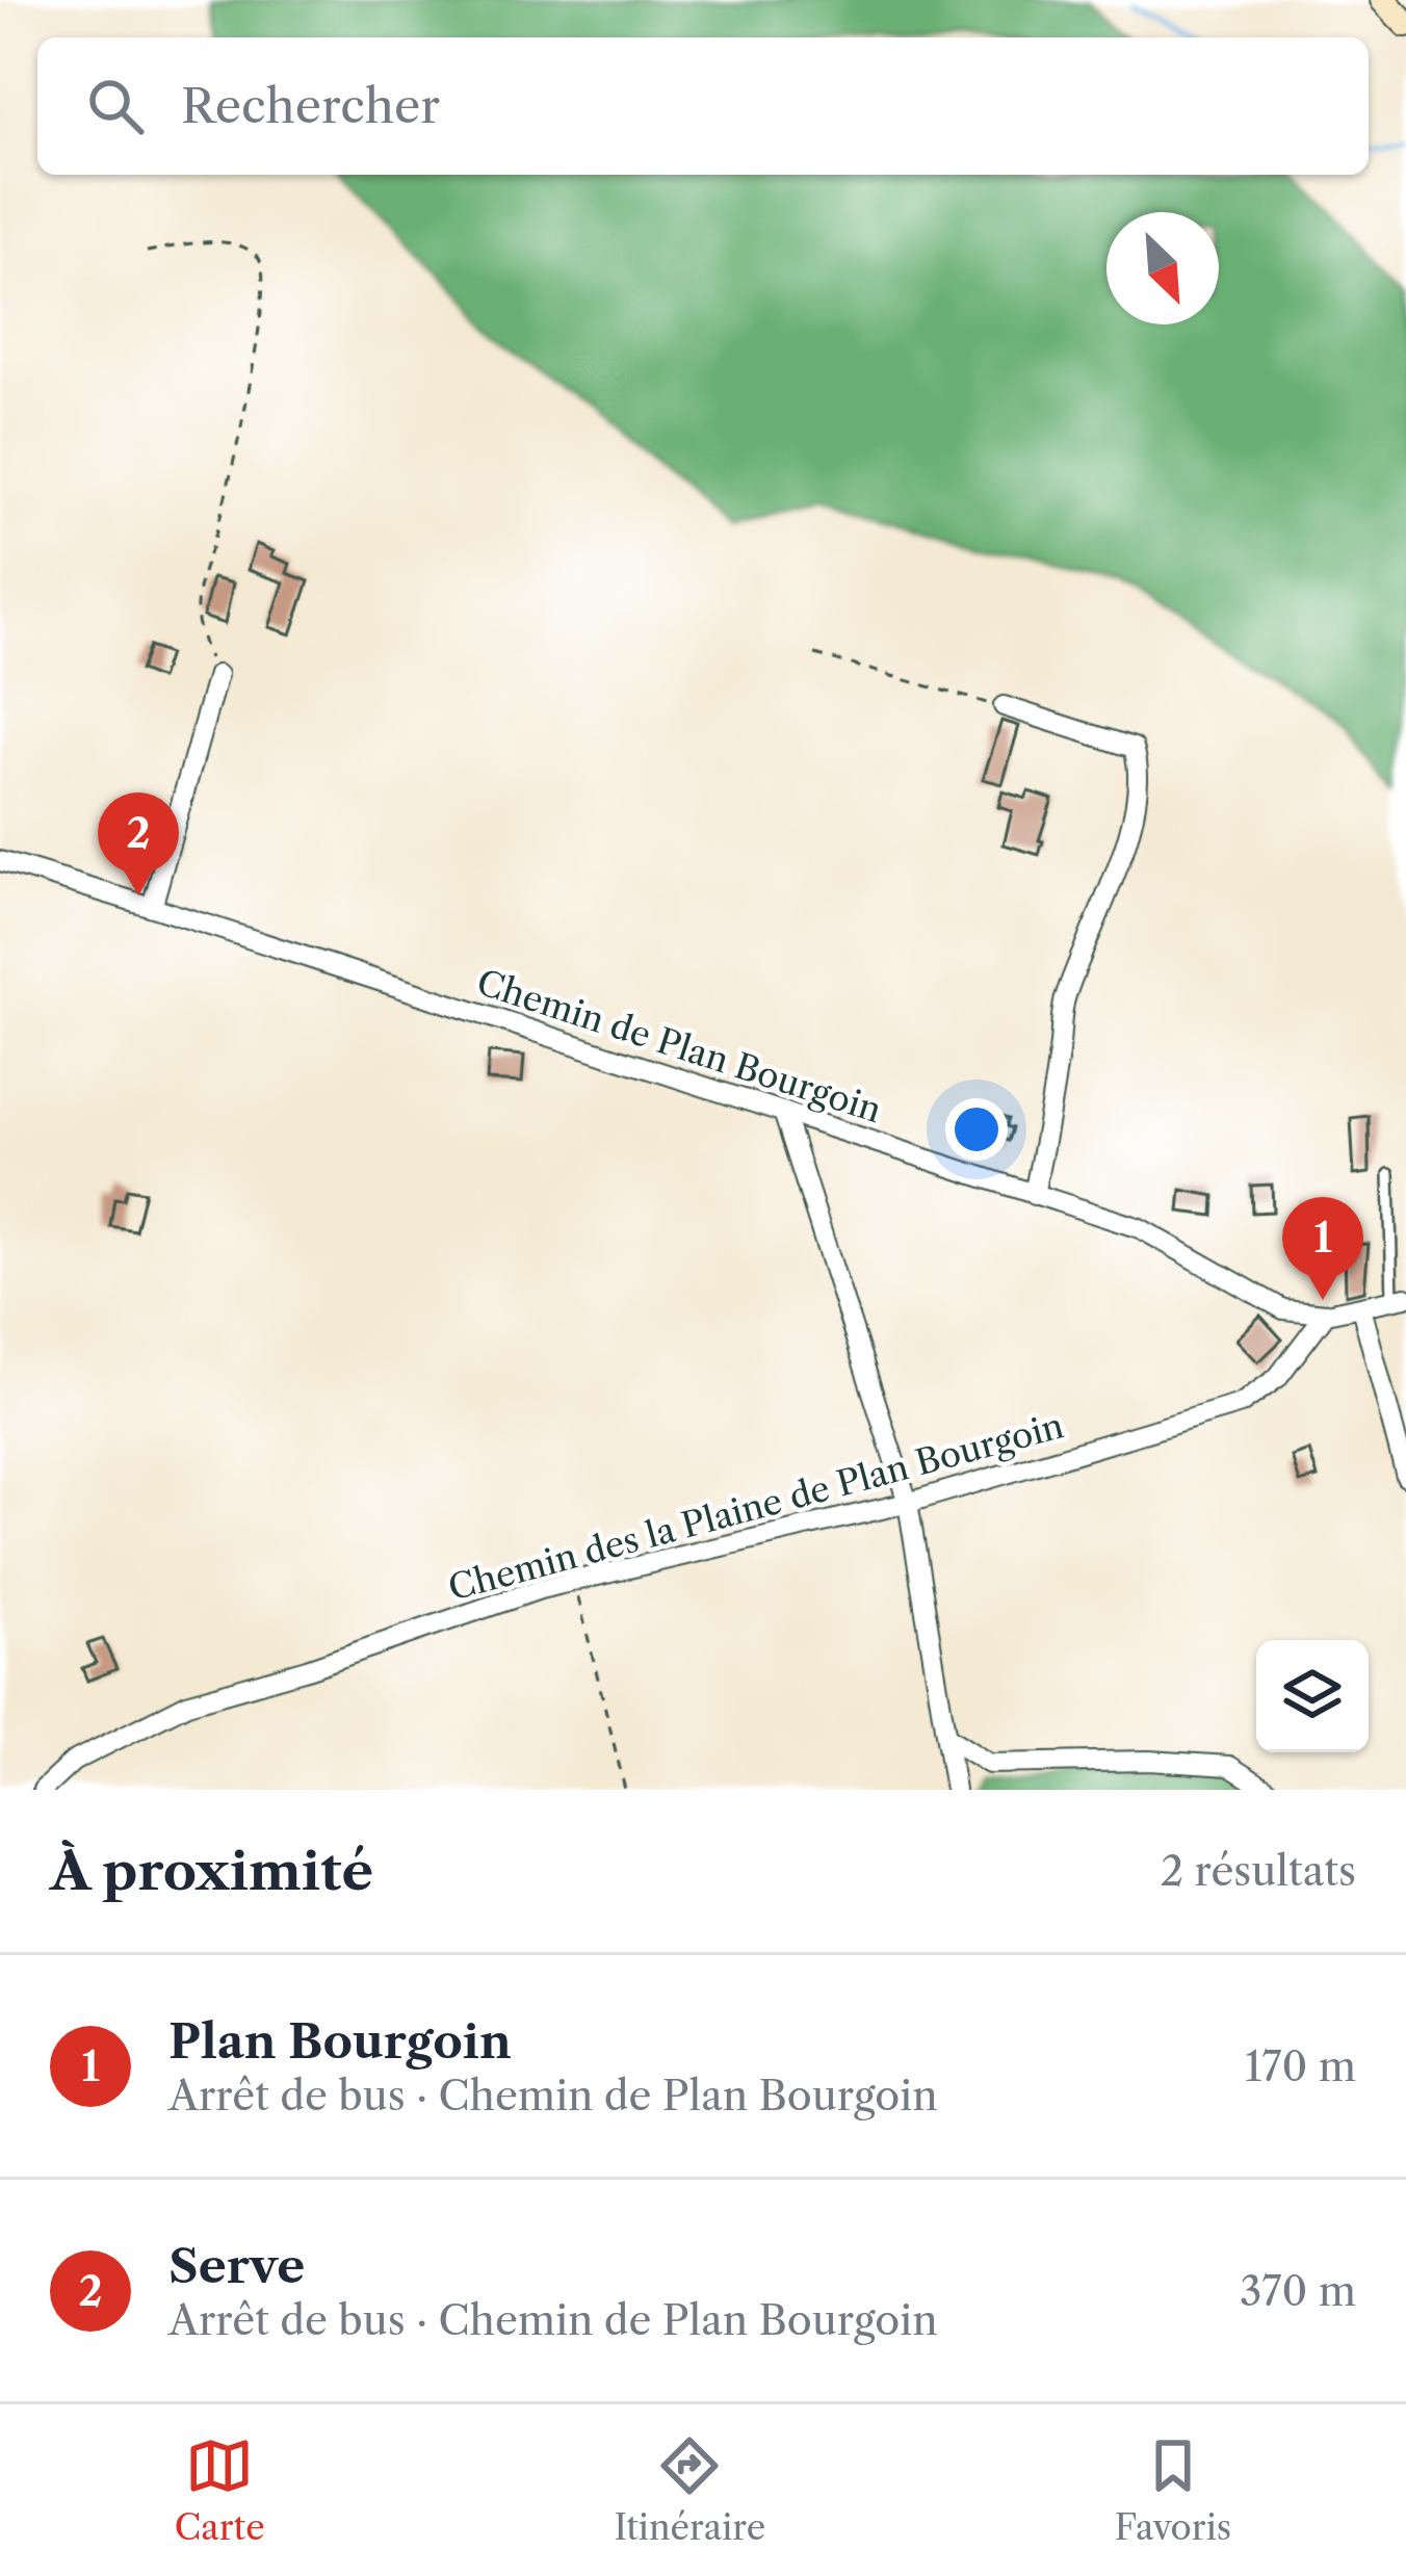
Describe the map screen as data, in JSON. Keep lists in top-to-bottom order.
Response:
{
  "streets": {
    "street": ["Chemin de Plan Bourgoin", "Chemin des la Plaine de Plan Bourgoin"]
  },
  "crossings": [
    ["Chemin de Plan Bourgoin", "Chemin des la Plaine de Plan Bourgoin"]
  ],
  "north": "bottom right",
  "page": {
    "search": "Rechercher",
    "pins": ["2", "1"],
    "heading": ["À proximité", "2 résultats"],
    "list": [
      {
        "mark": "1",
        "name": "Plan Bourgoin",
        "note": "Arrêt de bus · Chemin de Plan Bourgoin",
        "value": "170 m"
      },
      {
        "mark": "2",
        "name": "Serve",
        "note": "Arrêt de bus · Chemin de Plan Bourgoin",
        "value": "370 m"
      }
    ],
    "nav": ["Carte", "Itinéraire", "Favoris"]
  }
}
